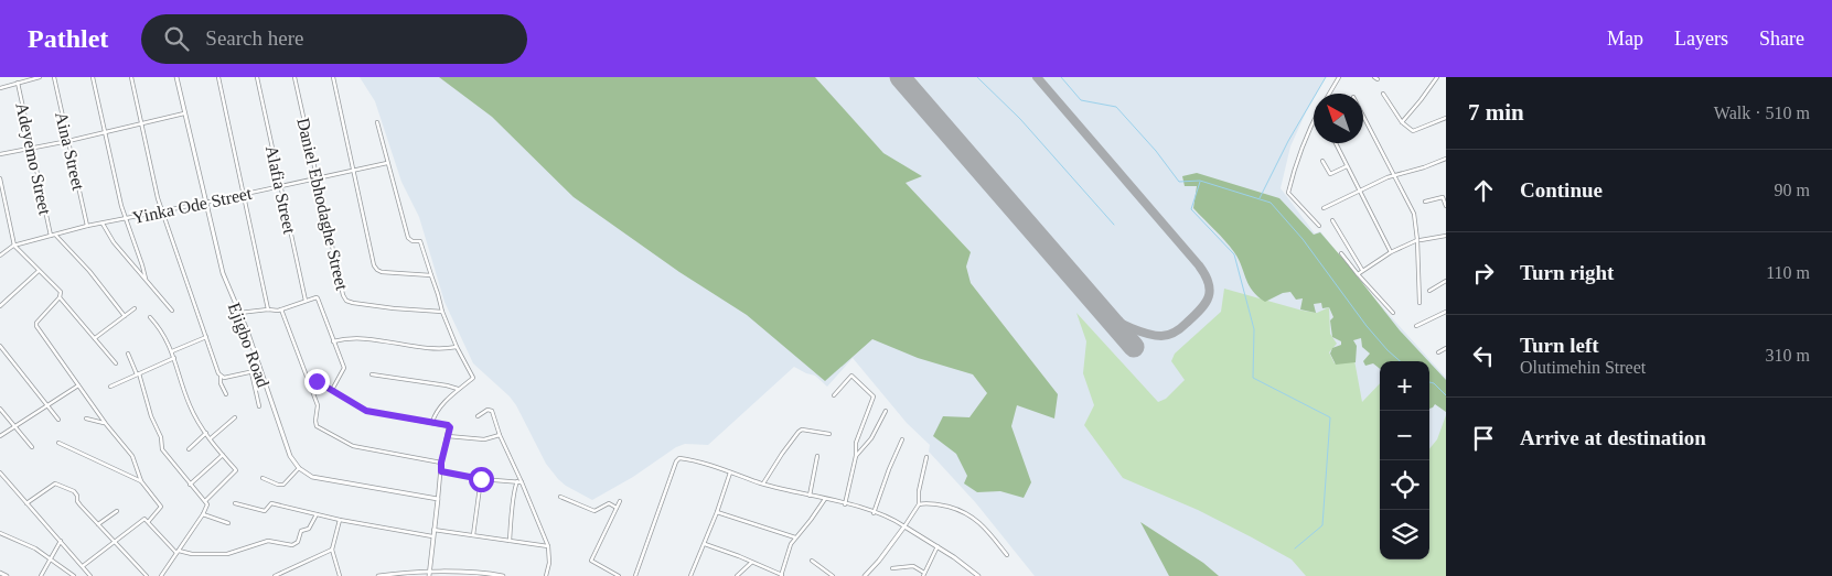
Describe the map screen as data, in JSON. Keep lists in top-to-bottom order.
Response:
{
  "streets": {
    "street": [
      "Aina Street",
      "Adeyemo Street",
      "Alafia Street",
      "Daniel Ebhodaghe Street",
      "Yinka Ode Street",
      "Ejigbo Road"
    ]
  },
  "crossings": [
    ["Aina Street", "Yinka Ode Street"],
    ["Adeyemo Street", "Yinka Ode Street"],
    ["Alafia Street", "Yinka Ode Street"],
    ["Daniel Ebhodaghe Street", "Yinka Ode Street"],
    ["Yinka Ode Street", "Ejigbo Road"]
  ],
  "north": "top left",
  "page": {
    "header": "Pathlet",
    "search": "Search here",
    "nav": ["Map", "Layers", "Share"],
    "heading": ["7 min", "Walk · 510 m"],
    "list": [
      ["Continue", "90 m"],
      ["Turn right", "110 m"],
      ["Turn left", "Olutimehin Street", "310 m"],
      "Arrive at destination"
    ],
    "map_buttons": ["+", "−"]
  }
}
